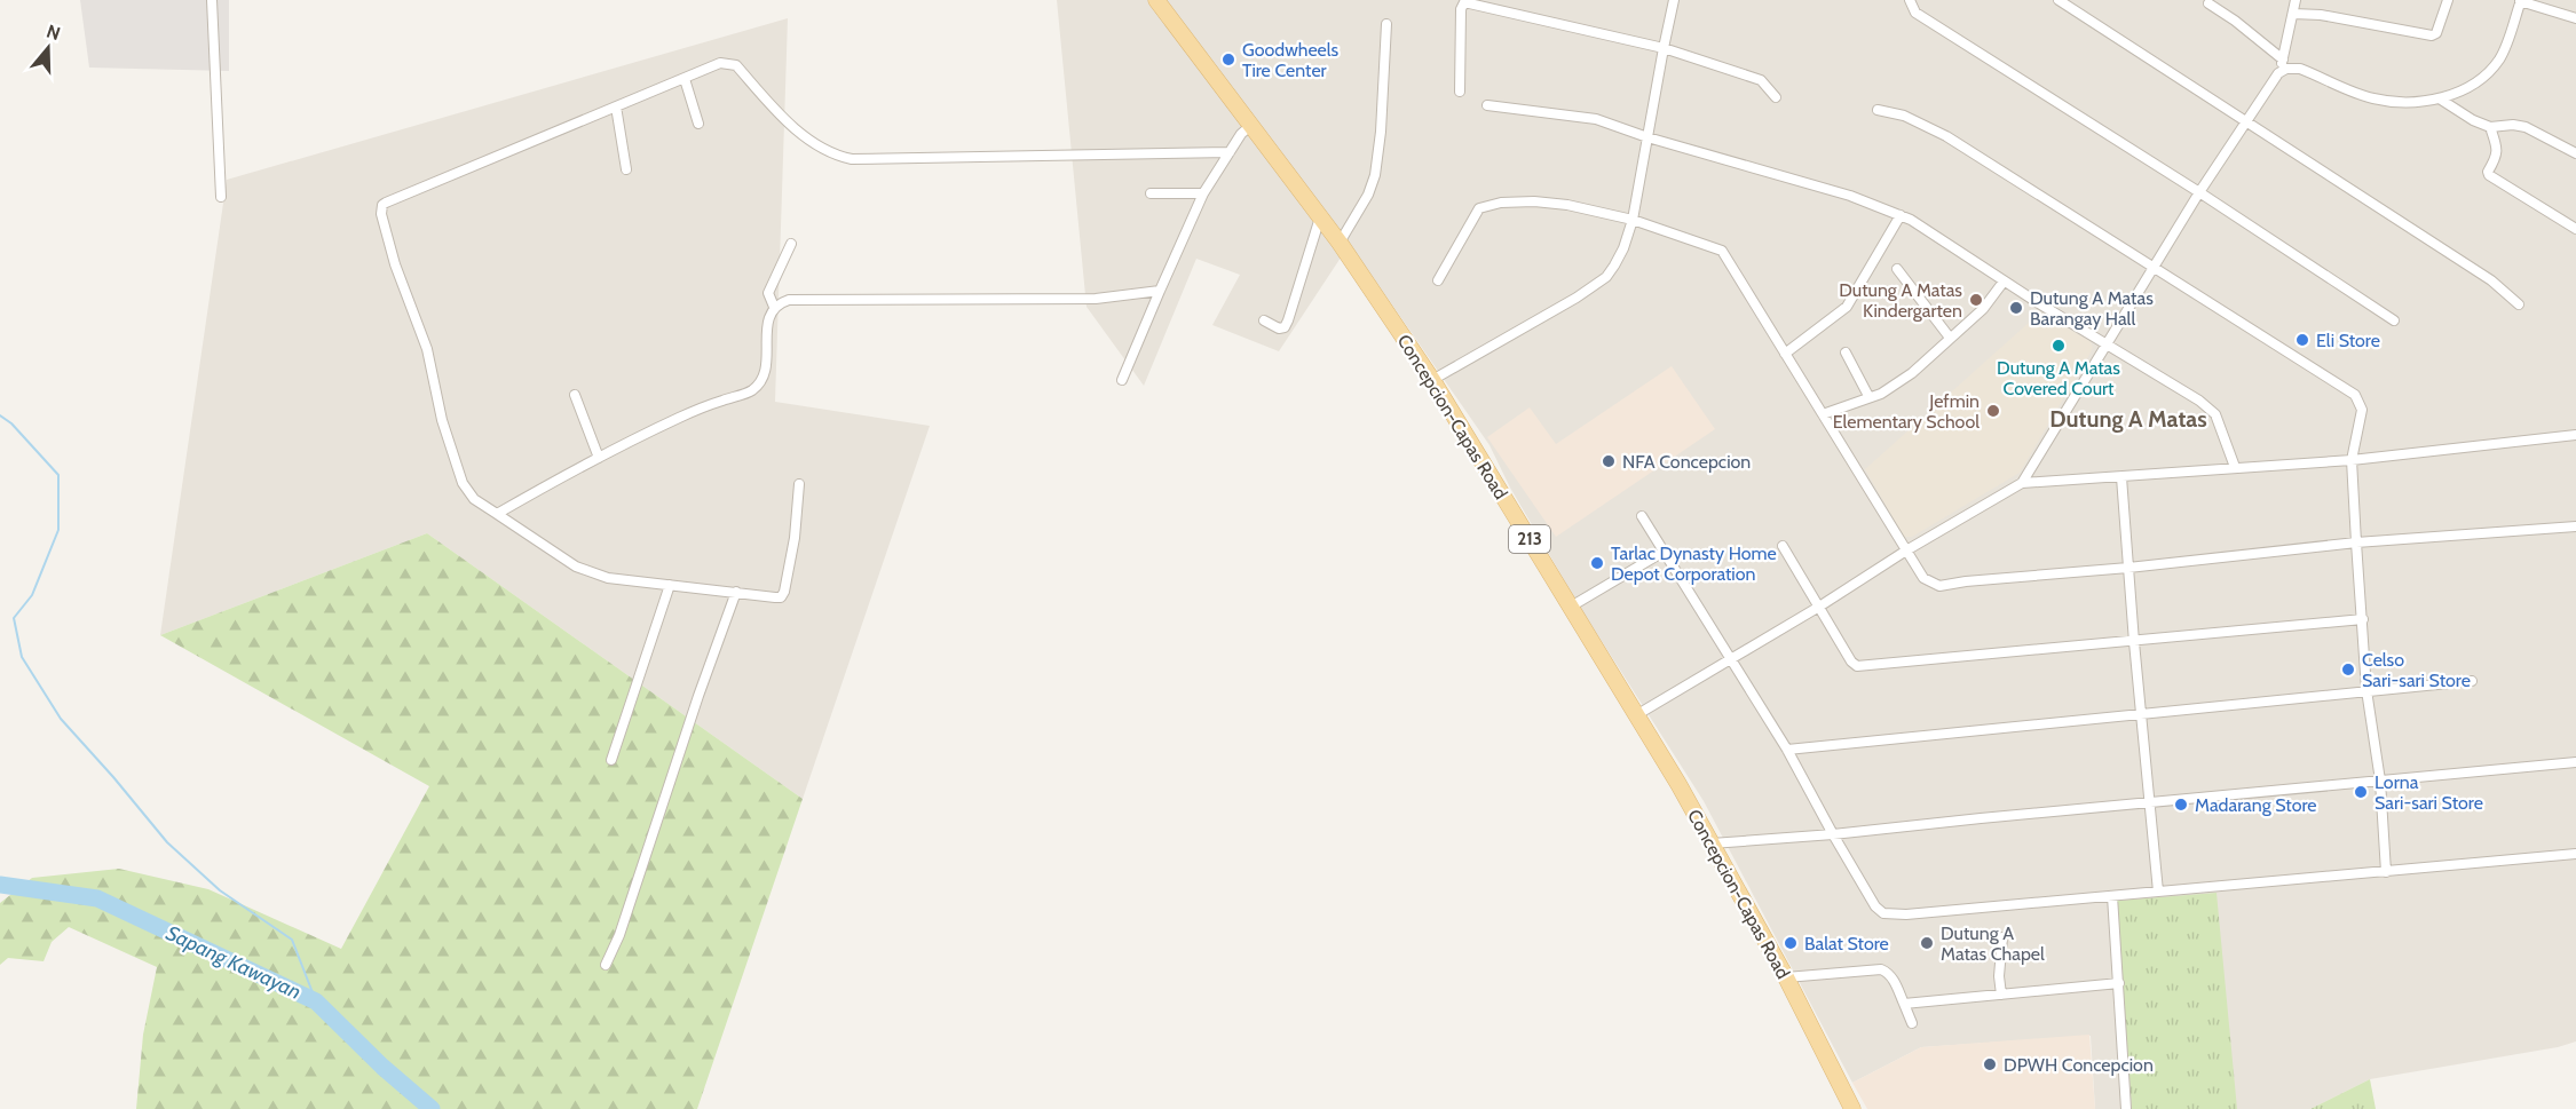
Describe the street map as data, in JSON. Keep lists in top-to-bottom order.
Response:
{
  "streets": {
    "main road": ["Concepcion-Capas Road", "213"]
  },
  "districts": ["Dutung A Matas"],
  "water": ["Sapang Kawayan"],
  "places": [
    "Goodwheels Tire Center",
    "Dutung A Matas Kindergarten",
    "Dutung A Matas Barangay Hall",
    "Eli Store",
    "Dutung A Matas Covered Court",
    "Jefmin Elementary School",
    "NFA Concepcion",
    "Tarlac Dynasty Home Depot Corporation",
    "Celso Sari-sari Store",
    "Lorna Sari-sari Store",
    "Madarang Store",
    "Balat Store",
    "Dutung A Matas Chapel",
    "DPWH Concepcion"
  ],
  "north": "top"
}
